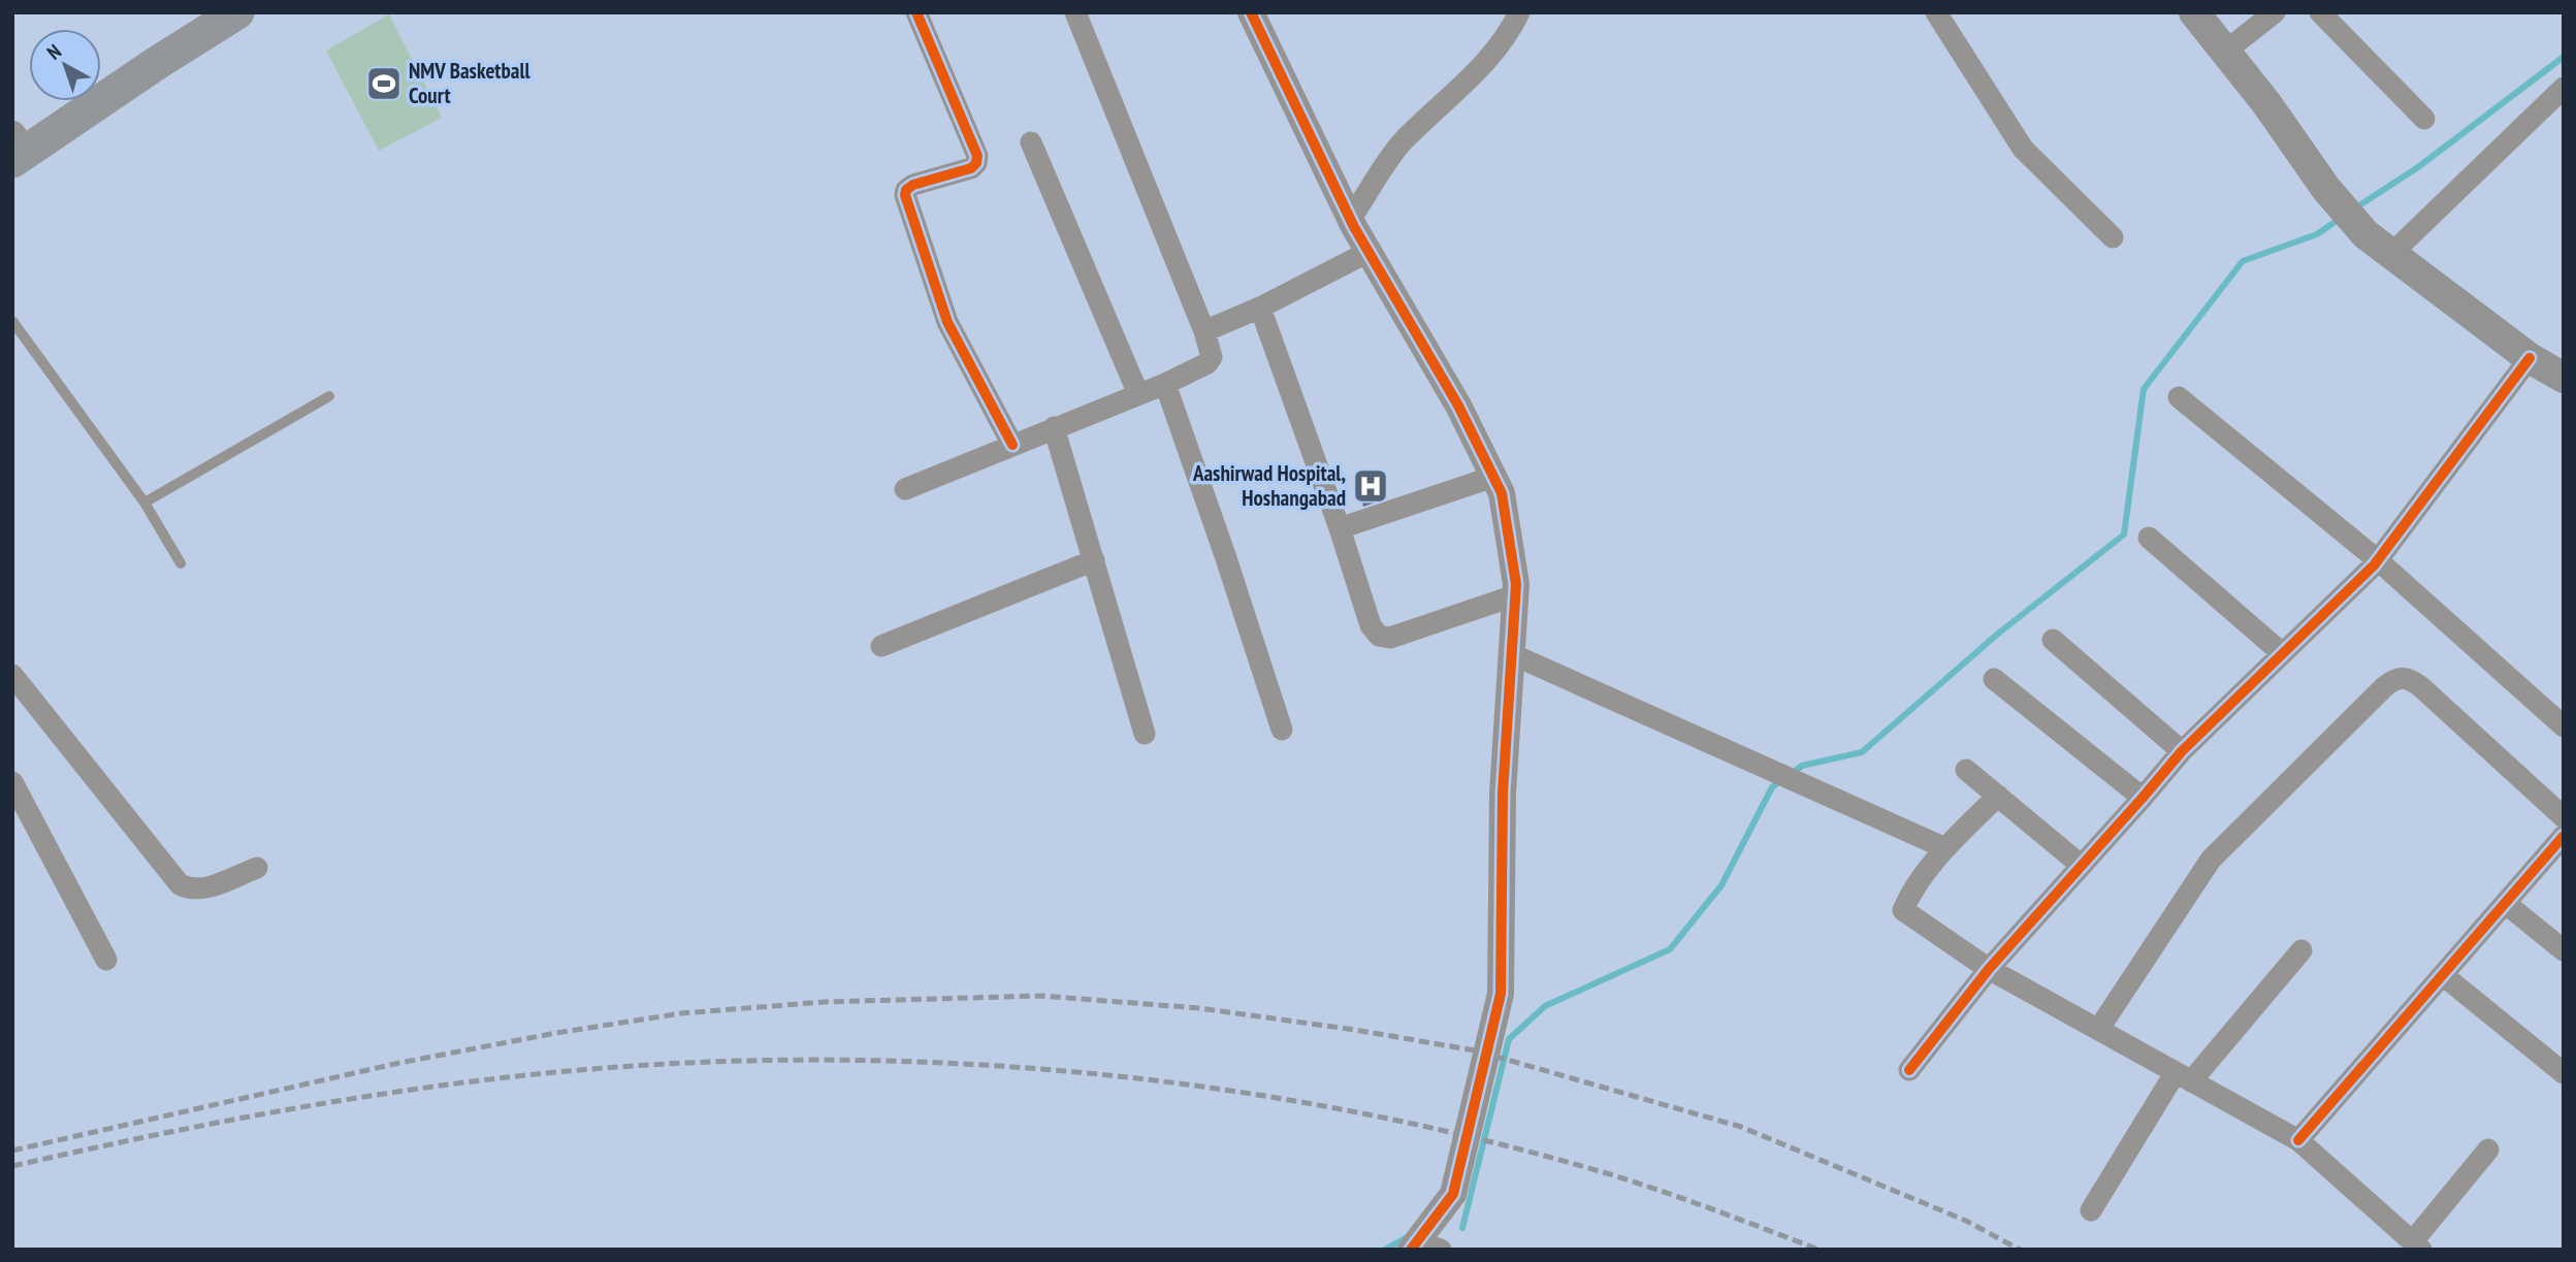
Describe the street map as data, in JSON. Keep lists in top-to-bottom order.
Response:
{
  "places": {
    "sports": ["NMV Basketball Court"],
    "hospital": ["Aashirwad Hospital, Hoshangabad"]
  },
  "north": "top left"
}
